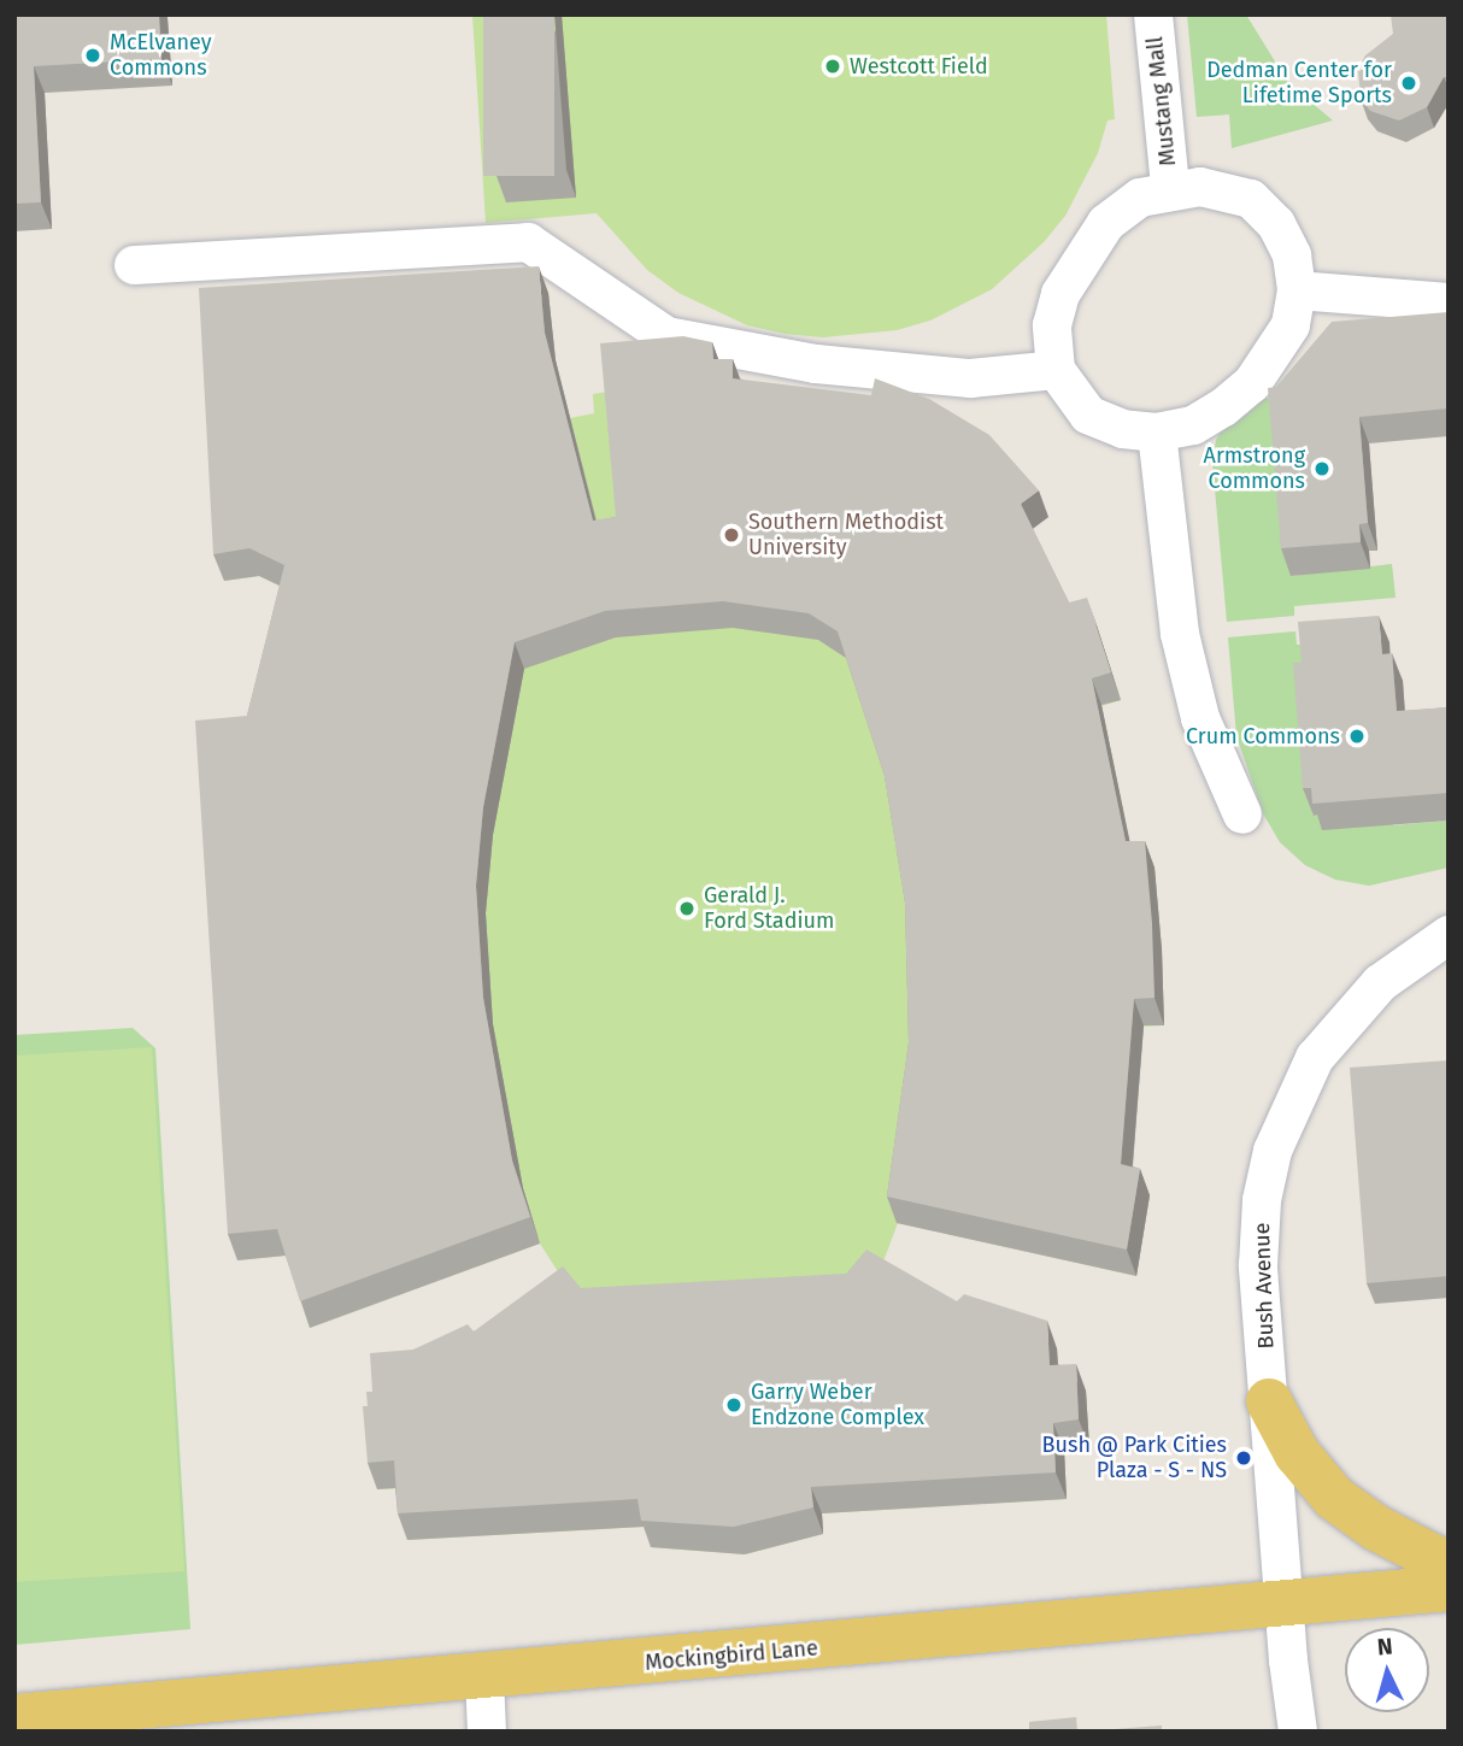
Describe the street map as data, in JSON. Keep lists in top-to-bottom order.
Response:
{
  "streets": {
    "main road": ["Mockingbird Lane"],
    "street": ["Mustang Mall", "Bush Avenue"]
  },
  "crossings": [
    ["Bush Avenue", "Mockingbird Lane"]
  ],
  "places": [
    "McElvaney Commons",
    "Westcott Field",
    "Dedman Center for Lifetime Sports",
    "Armstrong Commons",
    "Southern Methodist University",
    "Crum Commons",
    "Gerald J. Ford Stadium",
    "Garry Weber Endzone Complex",
    "Bush @ Park Cities Plaza - S - NS"
  ],
  "north": "top"
}
